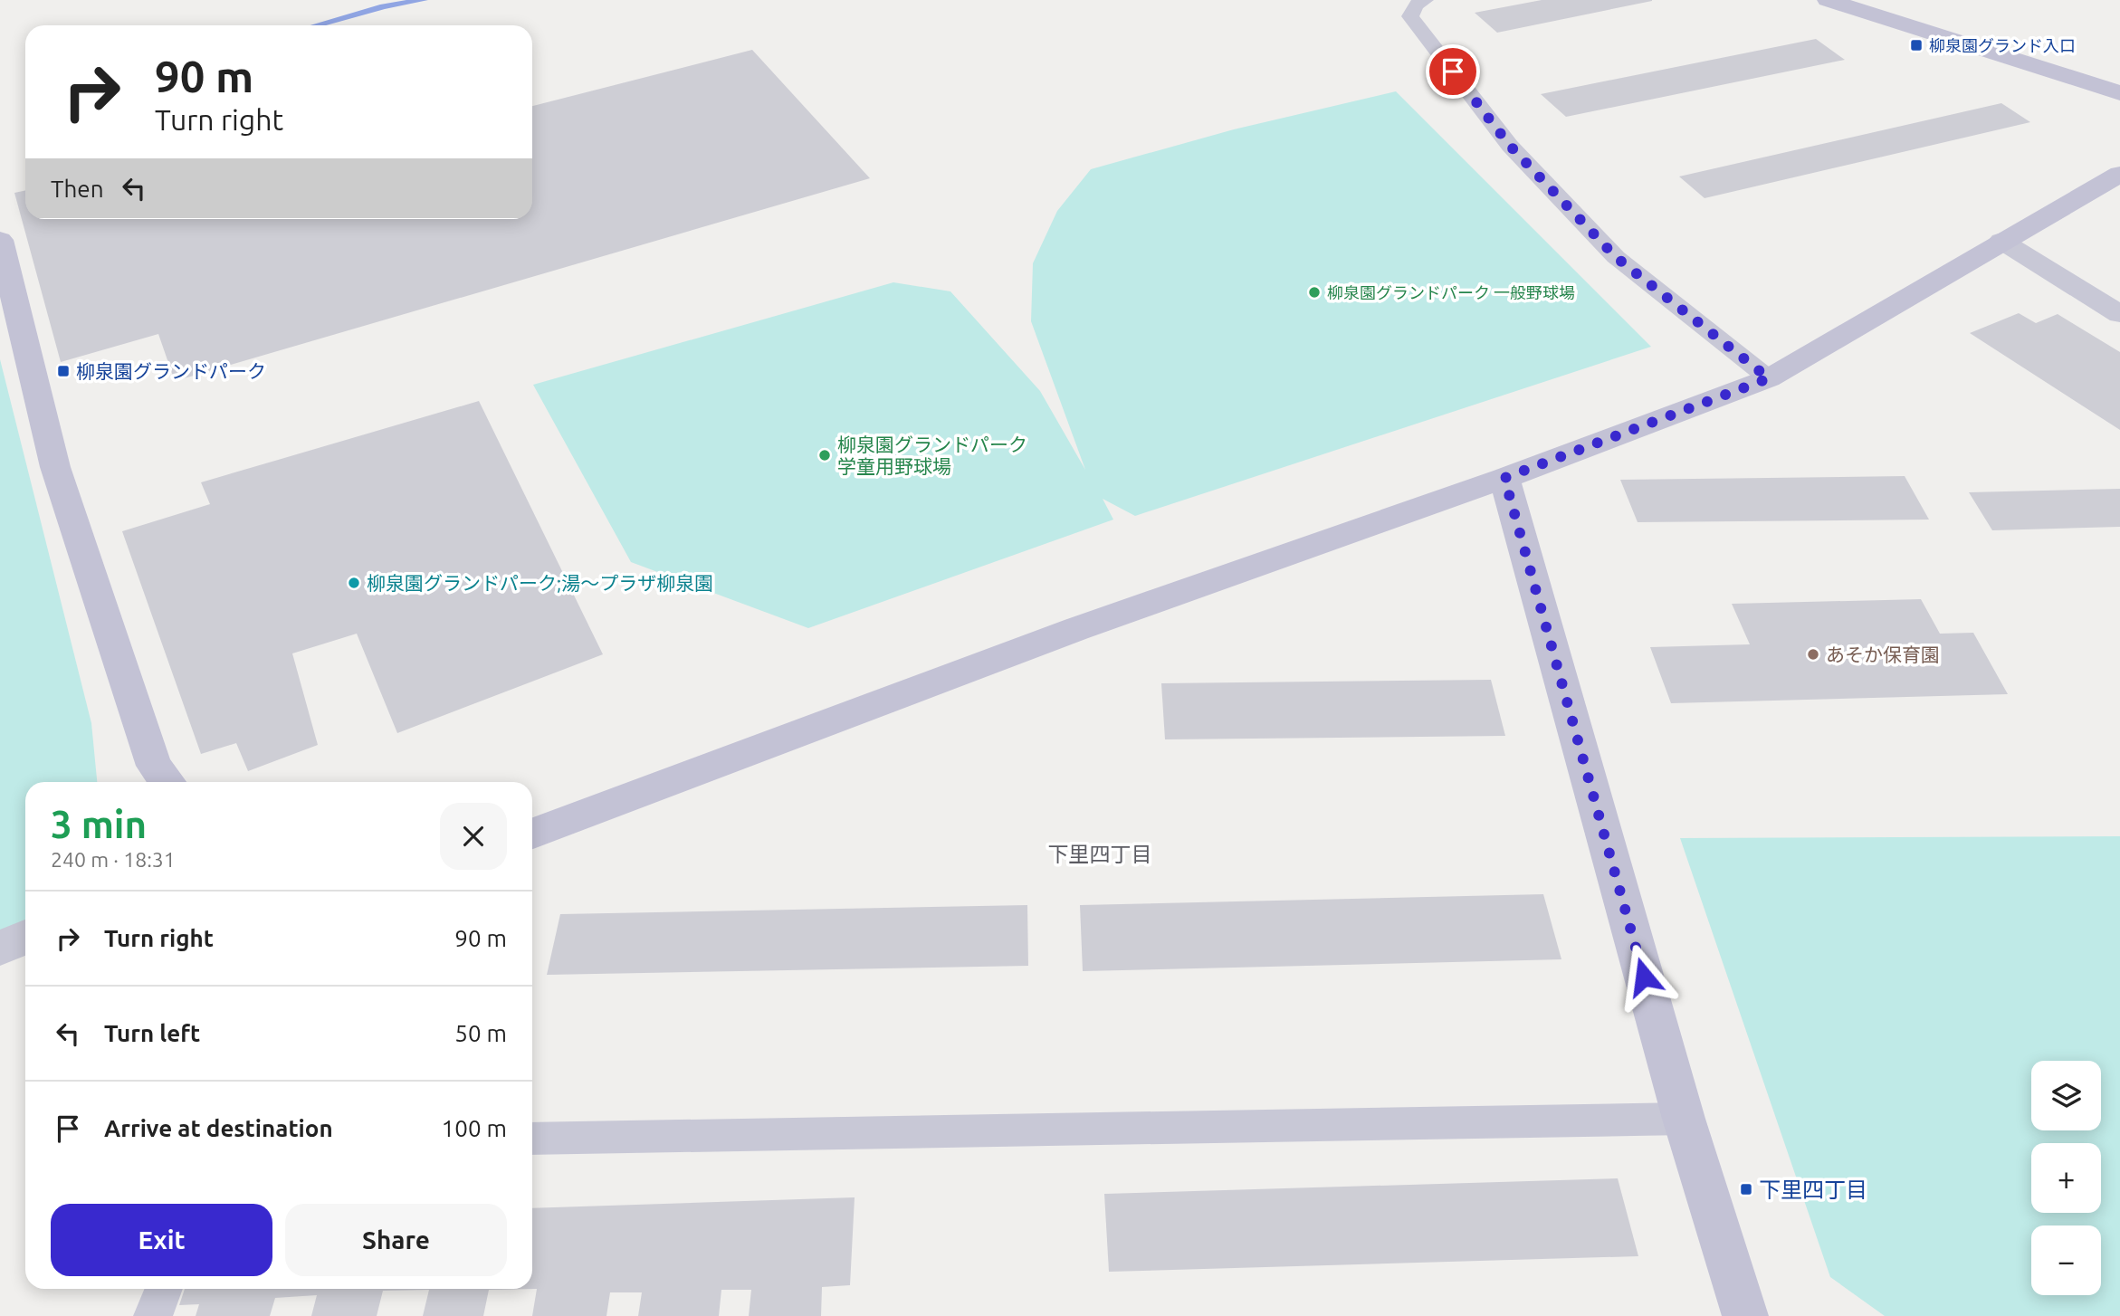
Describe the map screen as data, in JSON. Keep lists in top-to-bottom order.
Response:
{
  "districts": ["下里四丁目"],
  "places": {
    "transit": ["柳泉園グランド入口", "柳泉園グランドパーク", "下里四丁目"],
    "other": [
      "柳泉園グランドパーク 一般野球場",
      "柳泉園グランドパーク 学童用野球場",
      "柳泉園グランドパーク;湯〜プラザ柳泉園",
      "あそか保育園"
    ]
  },
  "page": {
    "turn": ["90 m", "Turn right"],
    "then": "Then",
    "heading": ["3 min", "240 m · 18:31"],
    "list": [
      {
        "name": "Turn right",
        "value": "90 m"
      },
      {
        "name": "Turn left",
        "value": "50 m"
      },
      {
        "name": "Arrive at destination",
        "value": "100 m"
      }
    ],
    "map_buttons": ["+", "−"],
    "buttons": ["Exit", "Share"]
  }
}
